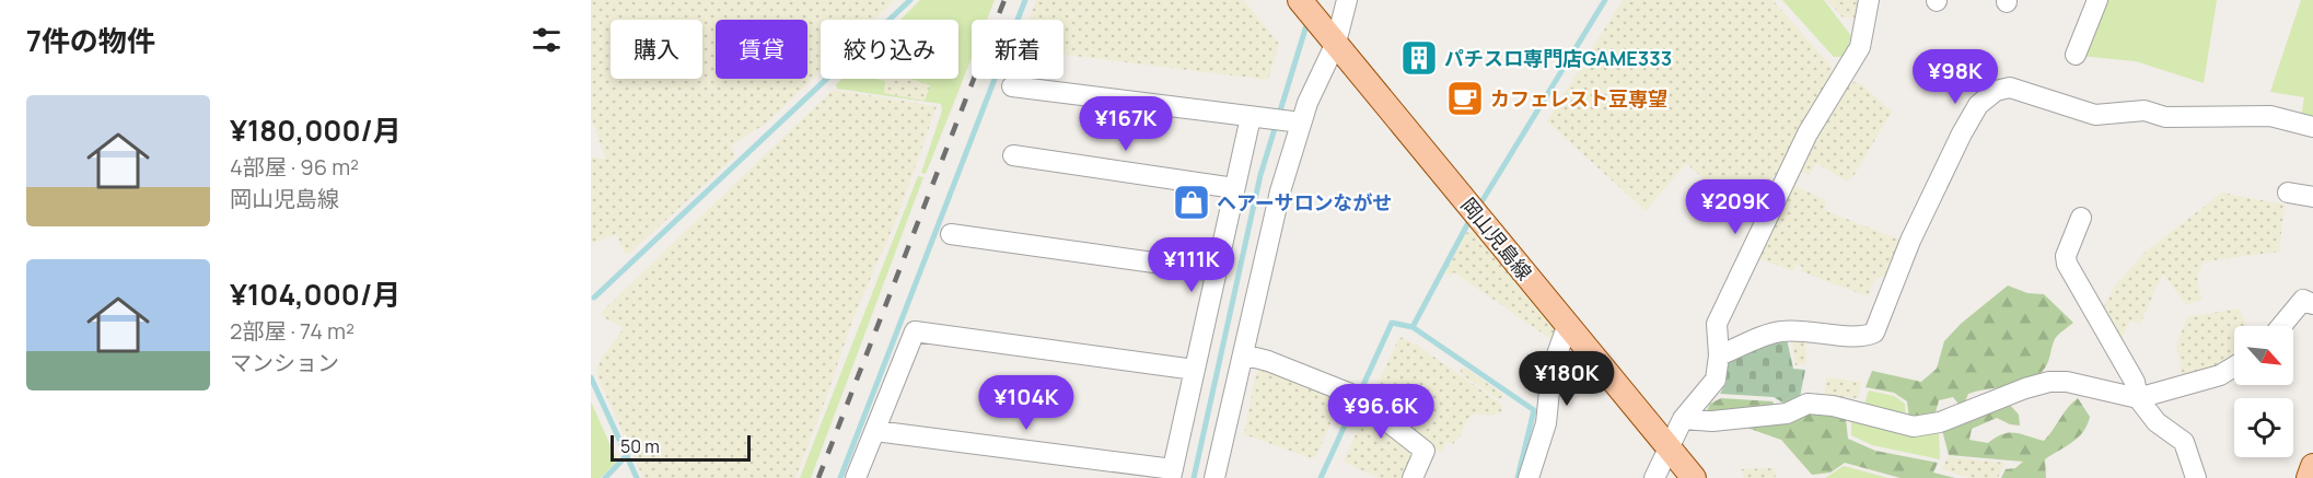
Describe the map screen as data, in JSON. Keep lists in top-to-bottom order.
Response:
{
  "streets": {
    "main road": ["岡山児島線"]
  },
  "places": {
    "building": ["パチスロ専門店GAME333"],
    "cafe": ["カフェレスト豆専望"],
    "shop": ["ヘアーサロンながせ"]
  },
  "scale_bar": "50 m",
  "north": "bottom right",
  "page": {
    "heading": "7件の物件",
    "chip": [
      "購入",
      "賃貸",
      "絞り込み",
      "新着"
    ],
    "price": [
      "¥98K",
      "¥167K",
      "¥209K",
      "¥111K",
      "¥180K",
      "¥104K",
      "¥96.6K"
    ],
    "list": [
      {
        "name": "¥180,000/月",
        "note": "4部屋 · 96 m² · 岡山児島線"
      },
      {
        "name": "¥104,000/月",
        "note": "2部屋 · 74 m² · マンション"
      }
    ],
    "scale": "50 m"
  }
}
